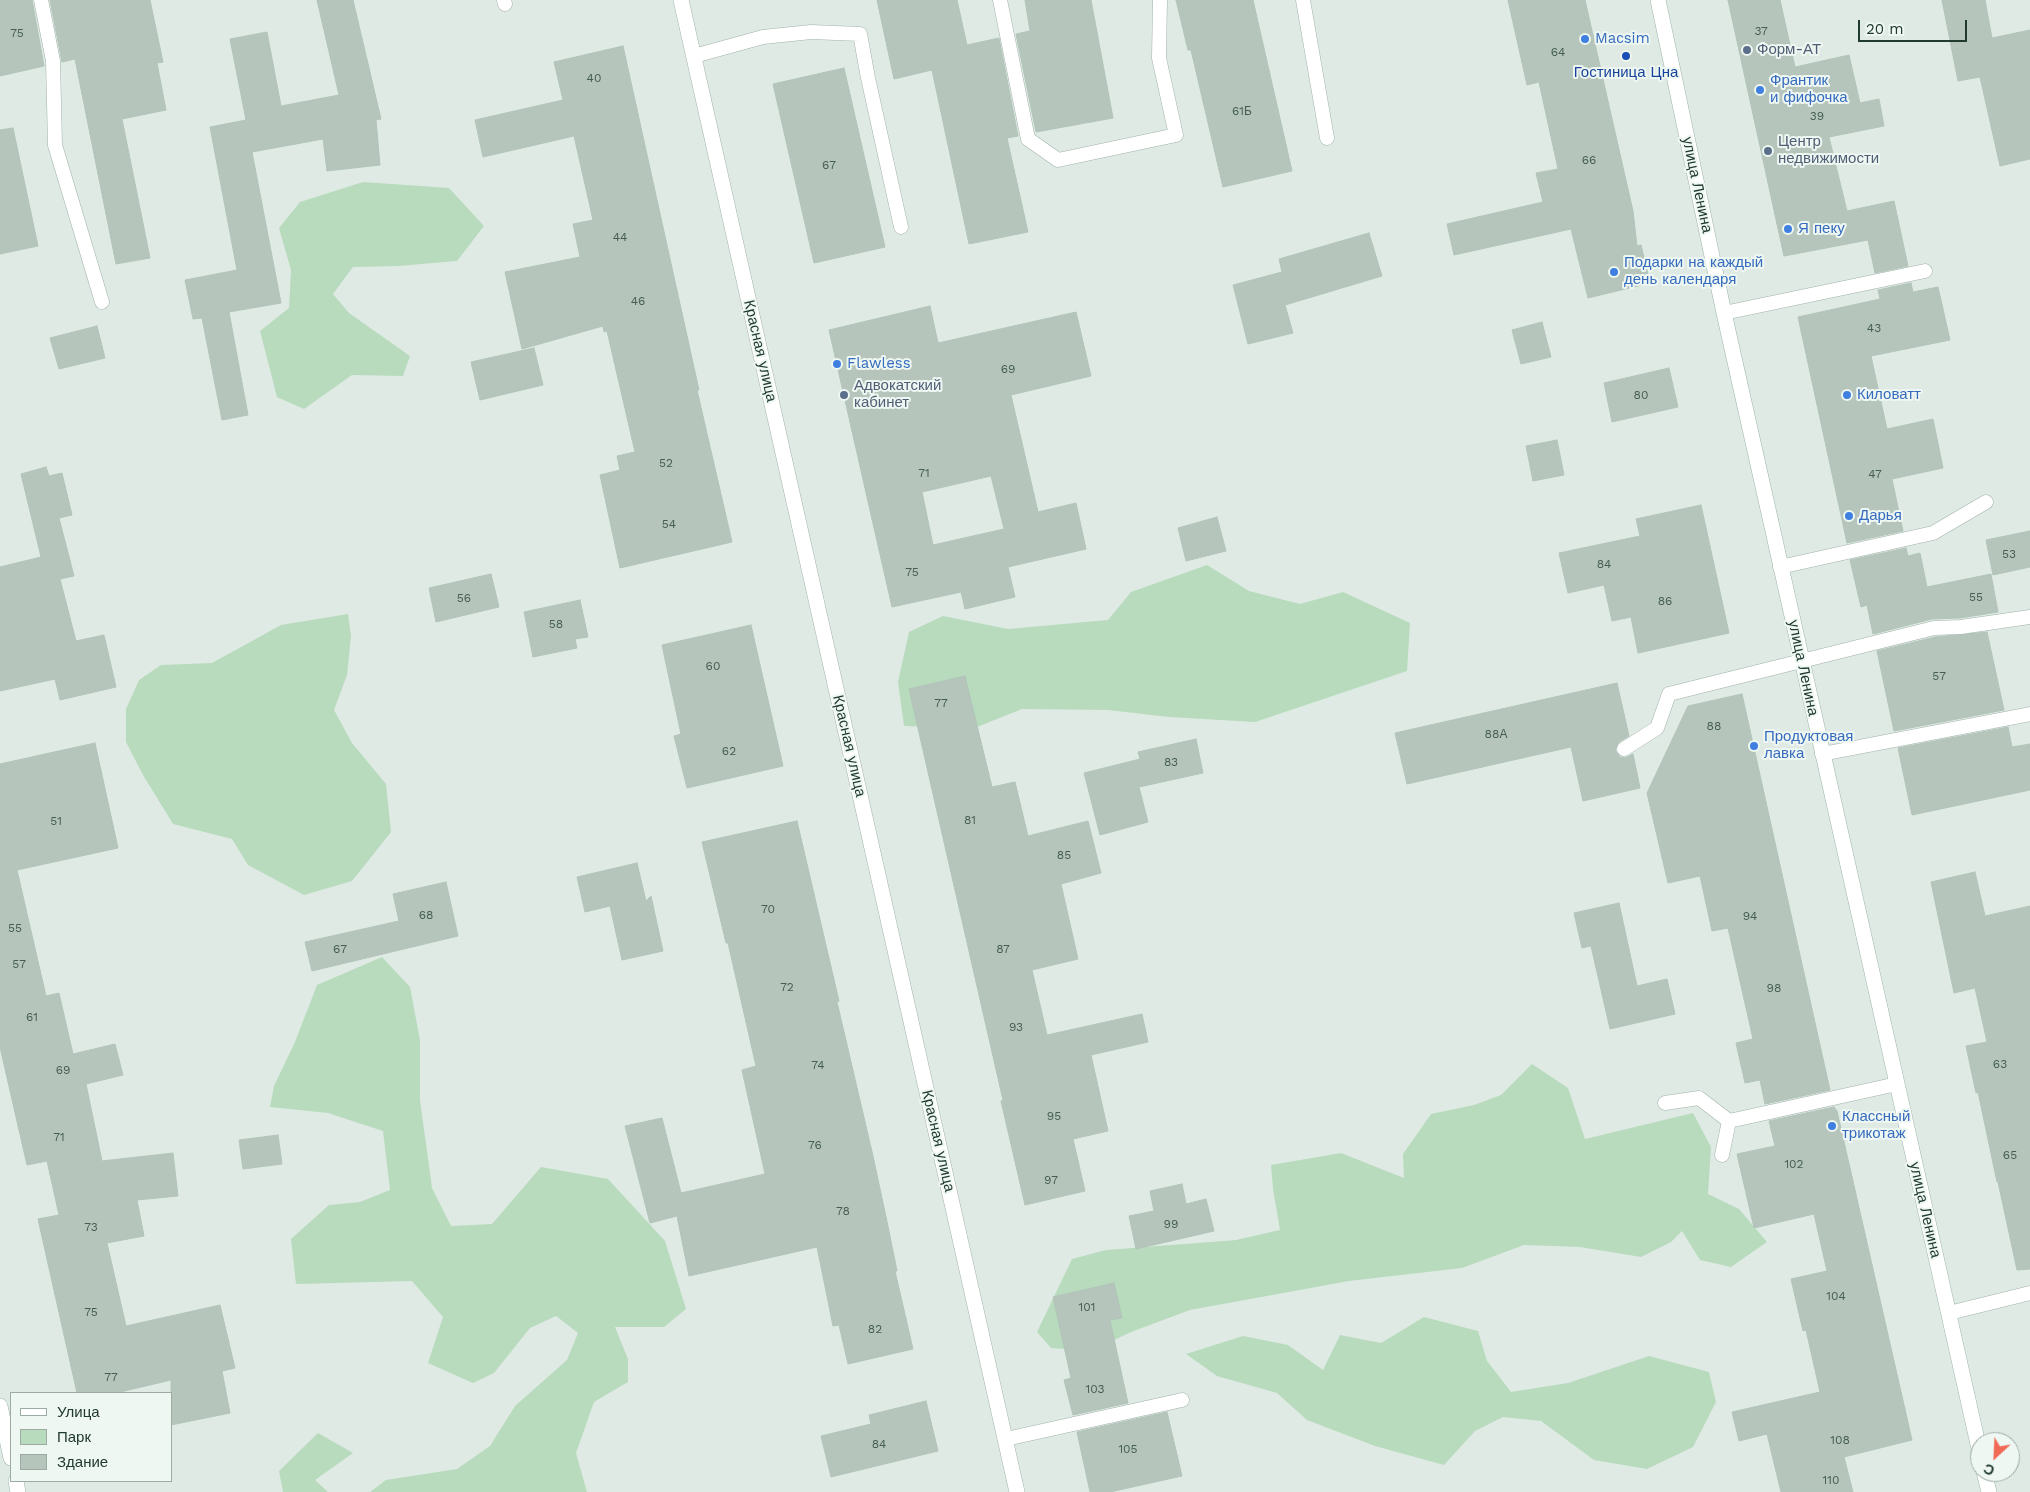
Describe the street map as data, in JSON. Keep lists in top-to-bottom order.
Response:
{
  "streets": {
    "street": ["улица Ленина", "Красная улица"]
  },
  "places": [
    "Maсsim",
    "Форм-АТ",
    "Гостиница Цна",
    "Франтик и фифочка",
    "Центр недвижимости",
    "Я пеку",
    "Подарки на каждый день календаря",
    "Flawless",
    "Адвокатский кабинет",
    "Киловатт",
    "Дарья",
    "Продуктовая лавка",
    "Классный трикотаж"
  ],
  "house_numbers": [
    "37",
    "75",
    "64",
    "40",
    "61Б",
    "39",
    "66",
    "67",
    "44",
    "46",
    "43",
    "69",
    "80",
    "52",
    "71",
    "47",
    "54",
    "53",
    "84",
    "75",
    "55",
    "56",
    "86",
    "58",
    "60",
    "57",
    "77",
    "88",
    "88А",
    "62",
    "83",
    "81",
    "51",
    "85",
    "70",
    "68",
    "94",
    "55",
    "67",
    "87",
    "57",
    "72",
    "98",
    "61",
    "93",
    "63",
    "74",
    "69",
    "95",
    "71",
    "76",
    "65",
    "102",
    "97",
    "78",
    "99",
    "73",
    "104",
    "101",
    "75",
    "82",
    "77",
    "103",
    "108",
    "84",
    "105",
    "110"
  ],
  "legend": ["Улица", "Парк", "Здание"],
  "scale_bar": "20 m",
  "north": "bottom left"
}
